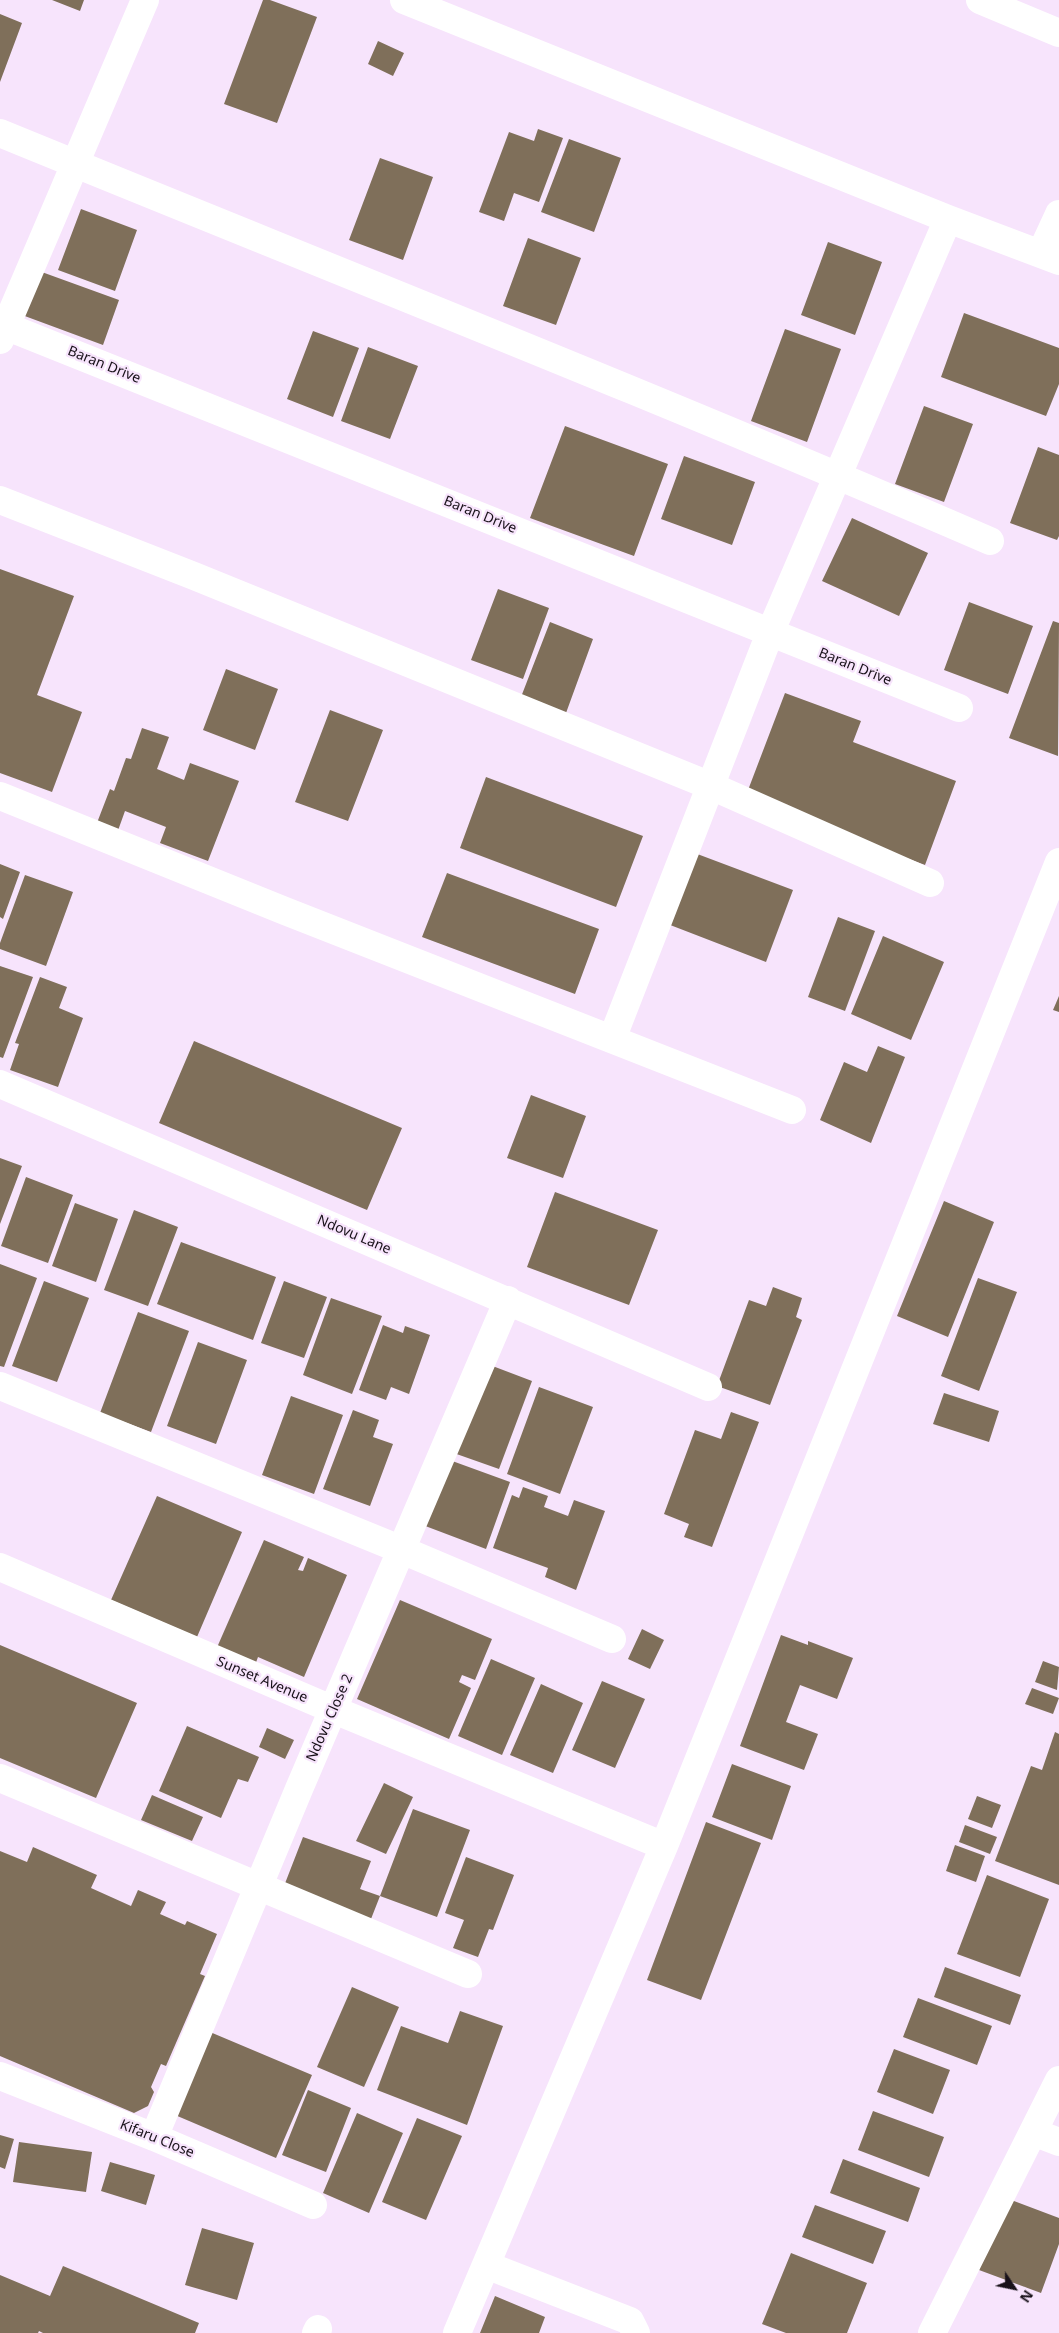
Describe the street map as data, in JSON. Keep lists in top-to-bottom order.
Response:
{
  "streets": {
    "street": [
      "Baran Drive",
      "Ndovu Lane",
      "Sunset Avenue",
      "Ndovu Close 2",
      "Kifaru Close"
    ]
  },
  "crossings": [
    ["Ndovu Lane", "Ndovu Close 2"],
    ["Sunset Avenue", "Ndovu Close 2"],
    ["Ndovu Close 2", "Kifaru Close"]
  ],
  "north": "bottom right"
}
